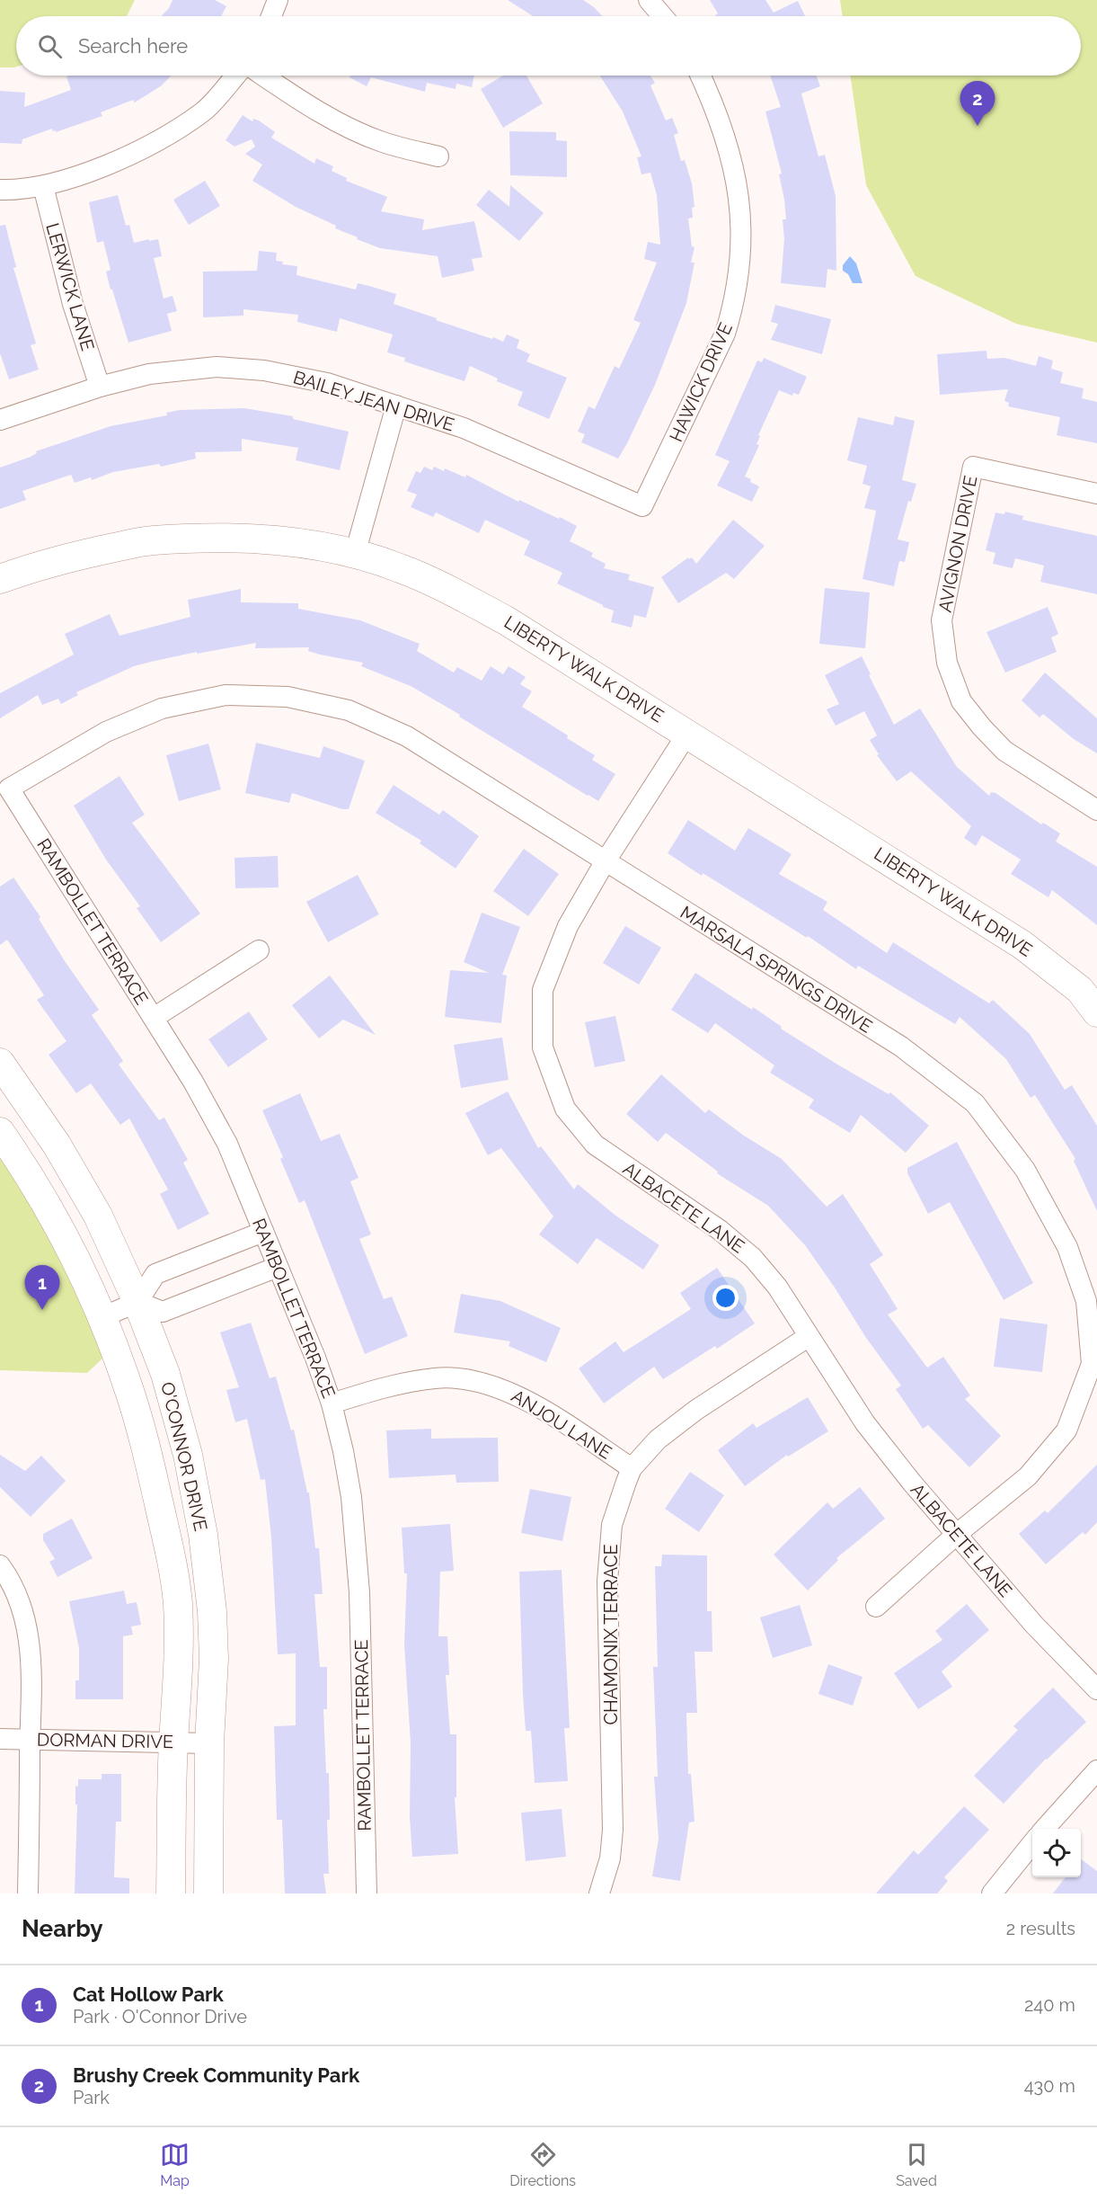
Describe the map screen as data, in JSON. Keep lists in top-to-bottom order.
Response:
{
  "streets": {
    "main road": ["LIBERTY WALK DRIVE", "O'CONNOR DRIVE"],
    "street": [
      "LERWICK LANE",
      "HAWICK DRIVE",
      "BAILEY JEAN DRIVE",
      "AVIGNON DRIVE",
      "RAMBOLLET TERRACE",
      "MARSALA SPRINGS DRIVE",
      "ALBACETE LANE",
      "ANJOU LANE",
      "CHAMONIX TERRACE",
      "DORMAN DRIVE"
    ]
  },
  "crossings": [
    ["LERWICK LANE", "BAILEY JEAN DRIVE"],
    ["HAWICK DRIVE", "BAILEY JEAN DRIVE"],
    ["LIBERTY WALK DRIVE", "ALBACETE LANE"],
    ["RAMBOLLET TERRACE", "MARSALA SPRINGS DRIVE"],
    ["RAMBOLLET TERRACE", "ANJOU LANE"],
    ["MARSALA SPRINGS DRIVE", "ALBACETE LANE"],
    ["ALBACETE LANE", "CHAMONIX TERRACE"],
    ["ANJOU LANE", "CHAMONIX TERRACE"],
    ["O'CONNOR DRIVE", "DORMAN DRIVE"]
  ],
  "page": {
    "search": "Search here",
    "pins": ["2", "1"],
    "heading": ["Nearby", "2 results"],
    "list": [
      {
        "mark": "1",
        "name": "Cat Hollow Park",
        "note": "Park · O'Connor Drive",
        "value": "240 m"
      },
      {
        "mark": "2",
        "name": "Brushy Creek Community Park",
        "note": "Park",
        "value": "430 m"
      }
    ],
    "nav": ["Map", "Directions", "Saved"]
  }
}
